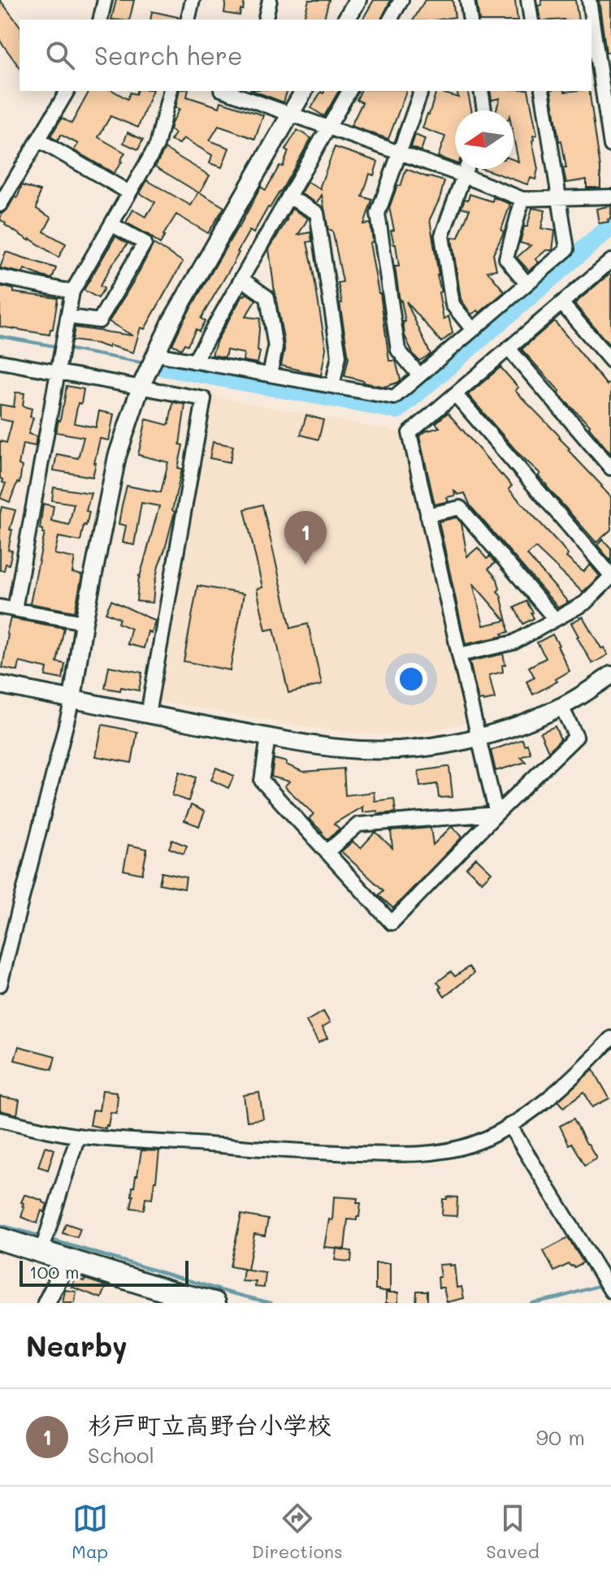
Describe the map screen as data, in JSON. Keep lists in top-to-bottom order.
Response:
{
  "scale_bar": "100 m",
  "north": "left",
  "page": {
    "search": "Search here",
    "pins": "1",
    "scale": "100 m",
    "heading": "Nearby",
    "list": [
      {
        "mark": "1",
        "name": "杉戸町立高野台小学校",
        "note": "School",
        "value": "90 m"
      }
    ],
    "nav": ["Map", "Directions", "Saved"]
  }
}
